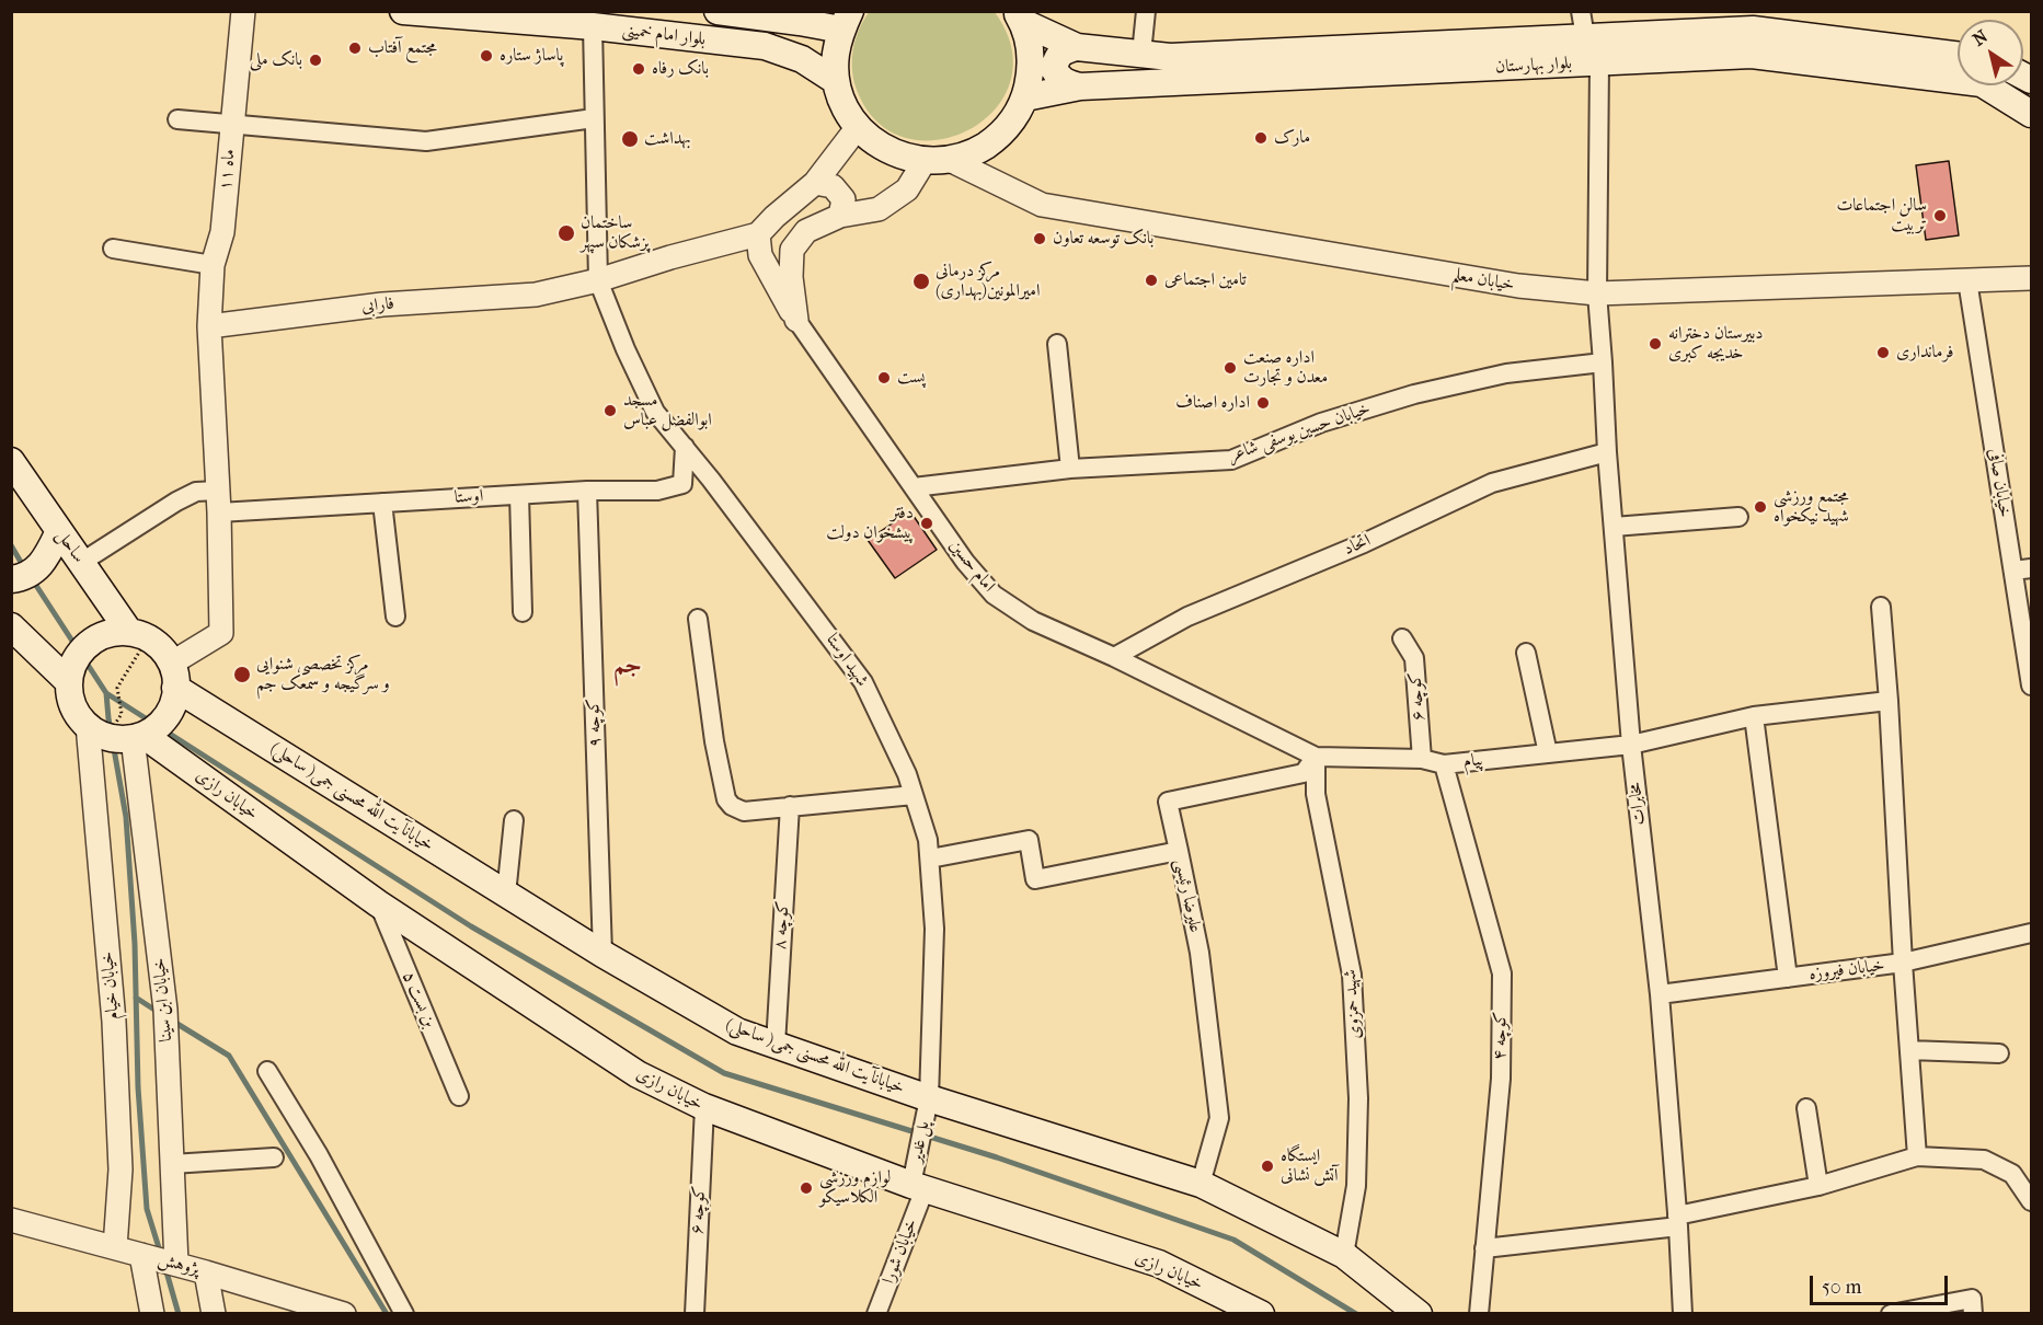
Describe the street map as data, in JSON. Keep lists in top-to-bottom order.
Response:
{
  "streets": {
    "main road": [
      "بلوار امام خمینی",
      "بلوار بهارستان",
      "ساحل",
      "خیابان رازی",
      "خیابانآیت الله محسنی جمی( ساحلی)"
    ],
    "street": [
      "ماه ۱۱",
      "خیابان معلم",
      "فارابی",
      "خیابان حسین یوسفی شاعر",
      "خیابان صافی",
      "اوستا",
      "اتحاد",
      "امام حسین",
      "شهید اوستا",
      "کوچه ۶",
      "کوچه ۹",
      "پیام",
      "مخابرات",
      "علیرضا رئیسی",
      "کوچه ۸",
      "خیابان فیروزه",
      "خیابان خیام",
      "خیابان ابن سینا",
      "بن بست ۵",
      "شهید حمزوی",
      "کوچه ۴",
      "پل غدیر",
      "خیابان شورا",
      "پژوهش"
    ]
  },
  "crossings": [
    ["بلوار بهارستان", "مخابرات"],
    ["ماه ۱۱", "فارابی"],
    ["خیابان معلم", "خیابان صافی"],
    ["خیابان معلم", "مخابرات"],
    ["فارابی", "امام حسین"],
    ["فارابی", "شهید اوستا"],
    ["خیابان حسین یوسفی شاعر", "امام حسین"],
    ["خیابان حسین یوسفی شاعر", "مخابرات"],
    ["اوستا", "ساحل"],
    ["اوستا", "شهید اوستا"],
    ["اوستا", "کوچه ۹"],
    ["اتحاد", "امام حسین"],
    ["اتحاد", "مخابرات"],
    ["ساحل", "خیابانآیت الله محسنی جمی( ساحلی)"],
    ["امام حسین", "پیام"],
    ["امام حسین", "شهید حمزوی"],
    ["شهید اوستا", "خیابانآیت الله محسنی جمی( ساحلی)"],
    ["شهید اوستا", "علیرضا رئیسی"],
    ["شهید اوستا", "پل غدیر"],
    ["کوچه ۶", "پیام"],
    ["کوچه ۶", "خیابان رازی"],
    ["کوچه ۹", "خیابانآیت الله محسنی جمی( ساحلی)"],
    ["پیام", "مخابرات"],
    ["پیام", "شهید حمزوی"],
    ["پیام", "کوچه ۴"],
    ["خیابان رازی", "خیابان خیام"],
    ["خیابان رازی", "خیابان ابن سینا"],
    ["خیابان رازی", "بن بست ۵"],
    ["خیابان رازی", "پل غدیر"],
    ["خیابان رازی", "خیابان شورا"],
    ["خیابانآیت الله محسنی جمی( ساحلی)", "علیرضا رئیسی"],
    ["خیابانآیت الله محسنی جمی( ساحلی)", "کوچه ۸"],
    ["خیابانآیت الله محسنی جمی( ساحلی)", "شهید حمزوی"],
    ["خیابانآیت الله محسنی جمی( ساحلی)", "پل غدیر"],
    ["مخابرات", "خیابان فیروزه"],
    ["خیابان خیام", "خیابان ابن سینا"],
    ["خیابان خیام", "پژوهش"],
    ["خیابان ابن سینا", "پژوهش"],
    ["پل غدیر", "خیابان شورا"]
  ],
  "districts": ["جم"],
  "places": [
    "مجتمع آفتاب",
    "پاساژ ستاره",
    "بانک ملی",
    "بانک رفاه",
    "مارک",
    "بهداشت",
    "سالن اجتماعات تربیت",
    "ساختمان پزشکان سپهر",
    "بانک توسعه تعاون",
    "تامین اجتماعی",
    "مرکز درمانی امیرالمونین(بهداری)",
    "دبیرستان دخترانه خدیجه کبری",
    "فرمانداری",
    "اداره صنعت معدن و تجارت",
    "پست",
    "اداره اصناف",
    "مسجد ابوالفضل عباس",
    "مجتمع ورزشی شهید نیکخواه",
    "دفتر پیشخوان دولت",
    "مرکز تخصصی شنوایی و سرگیجه و سمعک جم",
    "ایستگاه آتش نشانی",
    "لوازم ورزشی الکلاسیکو"
  ],
  "scale_bar": "50 m",
  "north": "top left"
}
